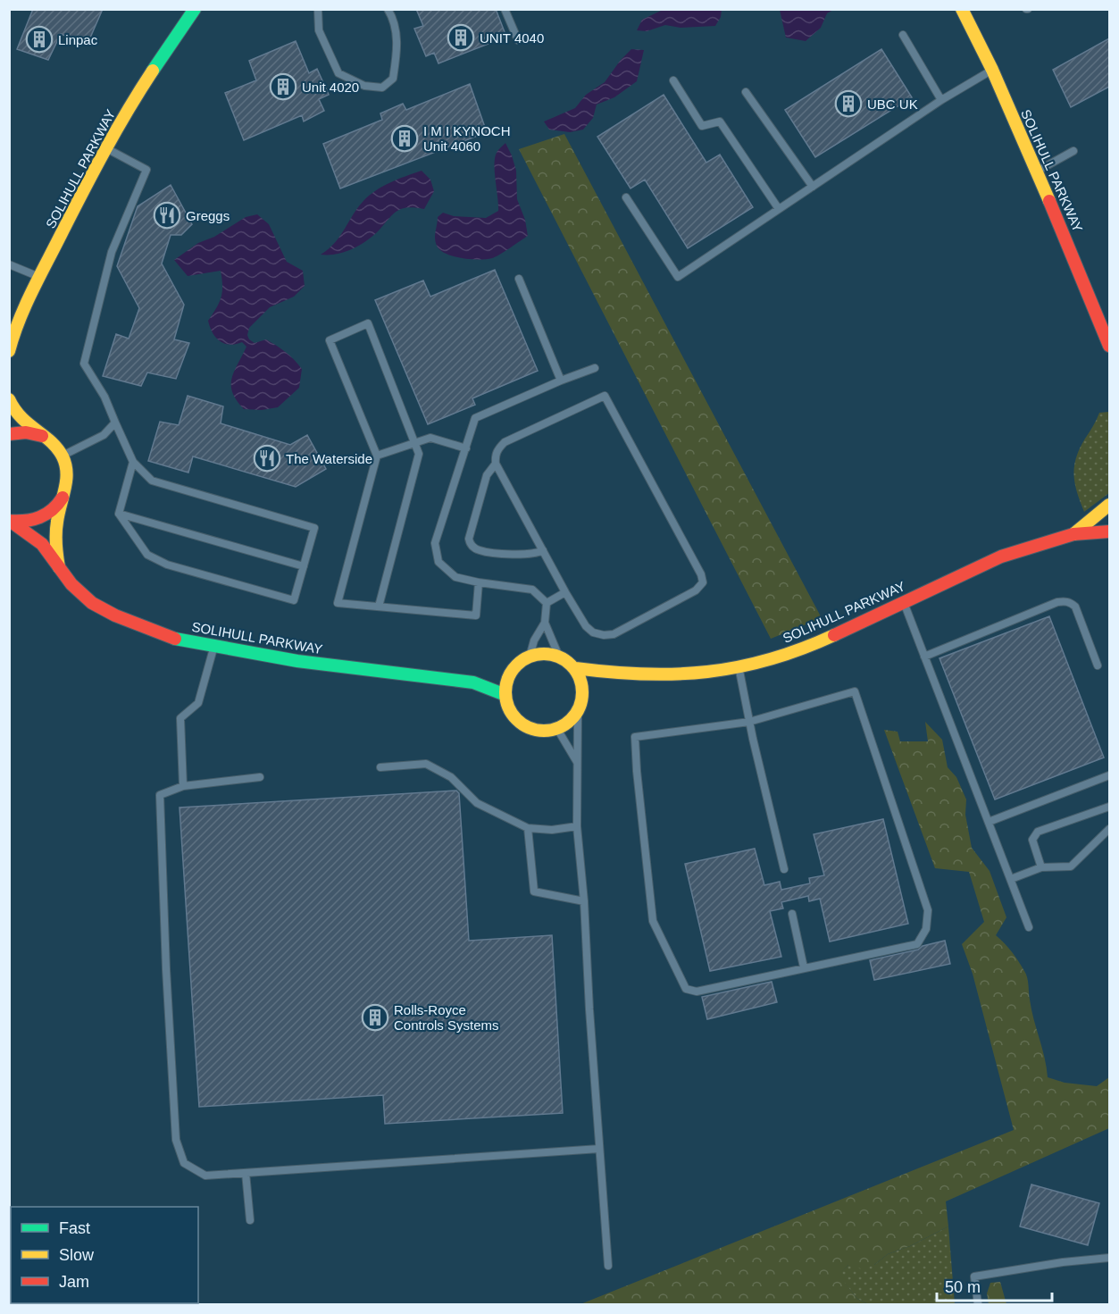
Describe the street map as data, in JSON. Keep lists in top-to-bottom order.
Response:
{
  "streets": {
    "street": ["SOLIHULL PARKWAY"]
  },
  "places": {
    "building": [
      "UNIT 4040",
      "Linpac",
      "Unit 4020",
      "UBC UK",
      "I M I KYNOCH Unit 4060",
      "Rolls-Royce Controls Systems"
    ],
    "restaurant": ["Greggs", "The Waterside"]
  },
  "legend": ["Fast", "Slow", "Jam"],
  "scale_bar": "50 m"
}
